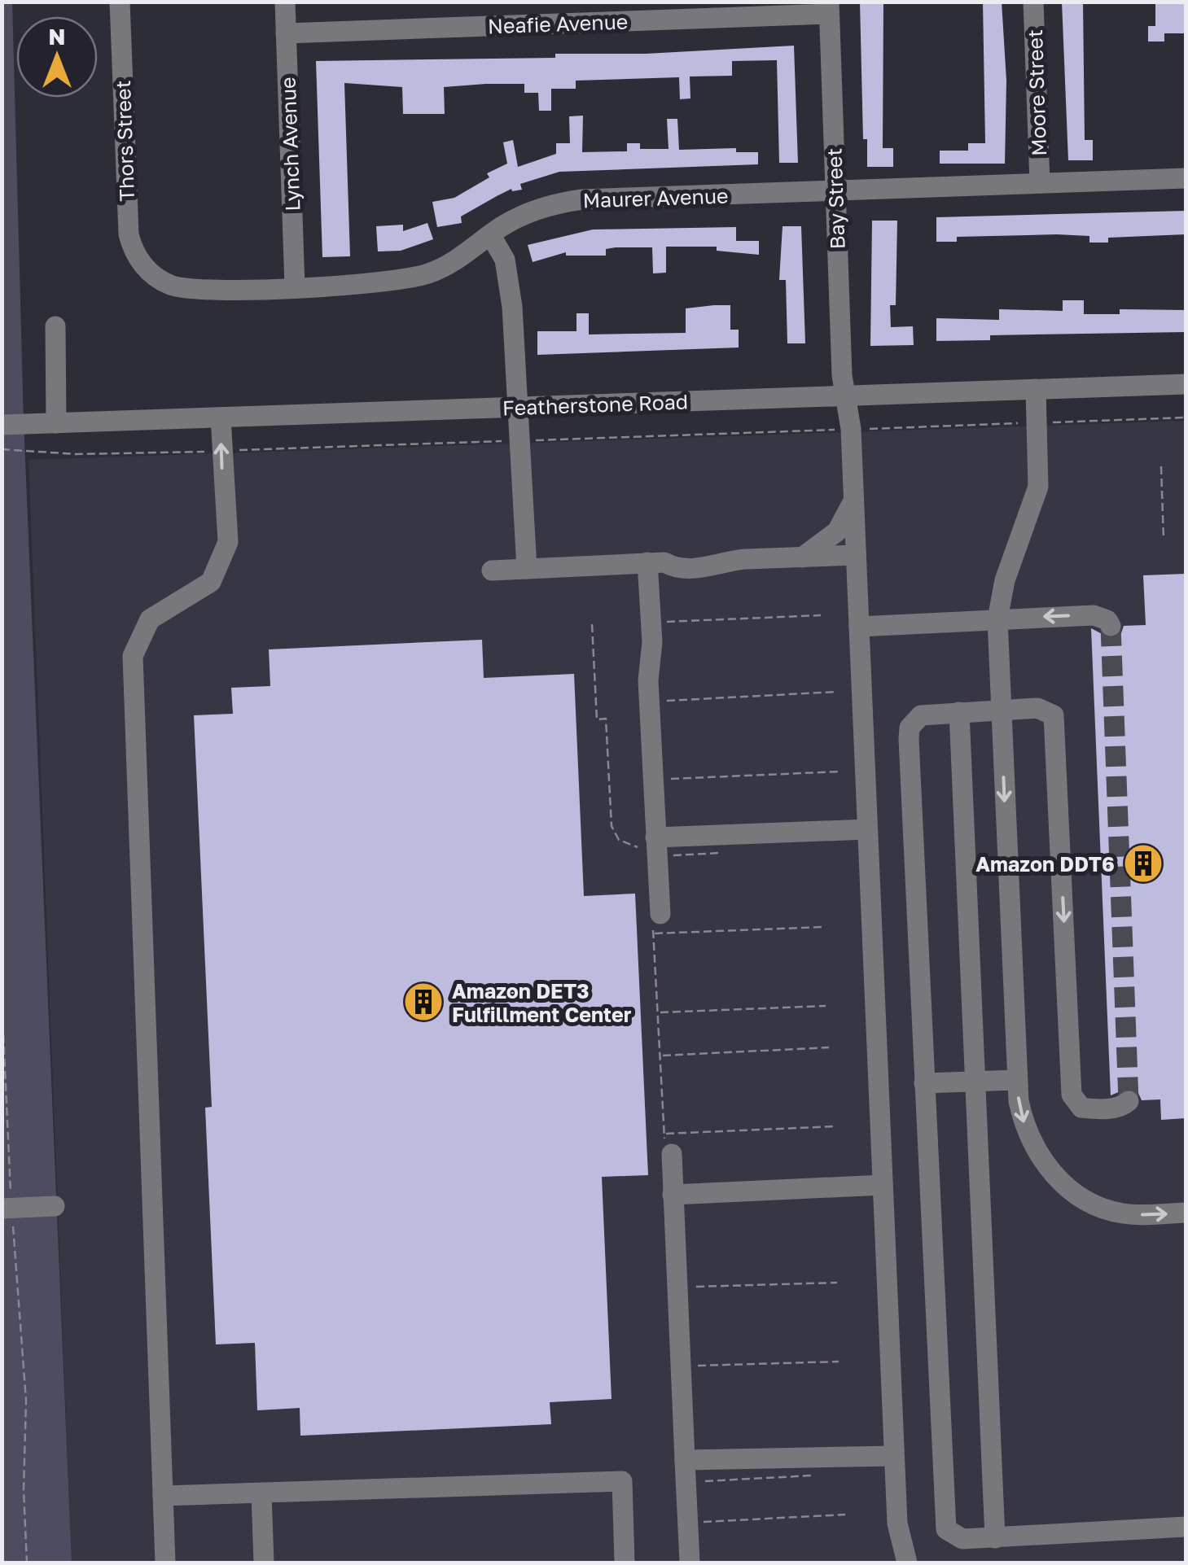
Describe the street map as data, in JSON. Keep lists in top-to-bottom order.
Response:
{
  "streets": {
    "street": [
      "Neafie Avenue",
      "Moore Street",
      "Thors Street",
      "Lynch Avenue",
      "Maurer Avenue",
      "Bay Street",
      "Featherstone Road"
    ]
  },
  "crossings": [
    ["Neafie Avenue", "Lynch Avenue"],
    ["Neafie Avenue", "Bay Street"],
    ["Moore Street", "Maurer Avenue"],
    ["Thors Street", "Maurer Avenue"],
    ["Lynch Avenue", "Maurer Avenue"],
    ["Maurer Avenue", "Bay Street"],
    ["Bay Street", "Featherstone Road"]
  ],
  "places": {
    "building": ["Amazon DDT6", "Amazon DET3 Fulfillment Center"]
  },
  "north": "top"
}
